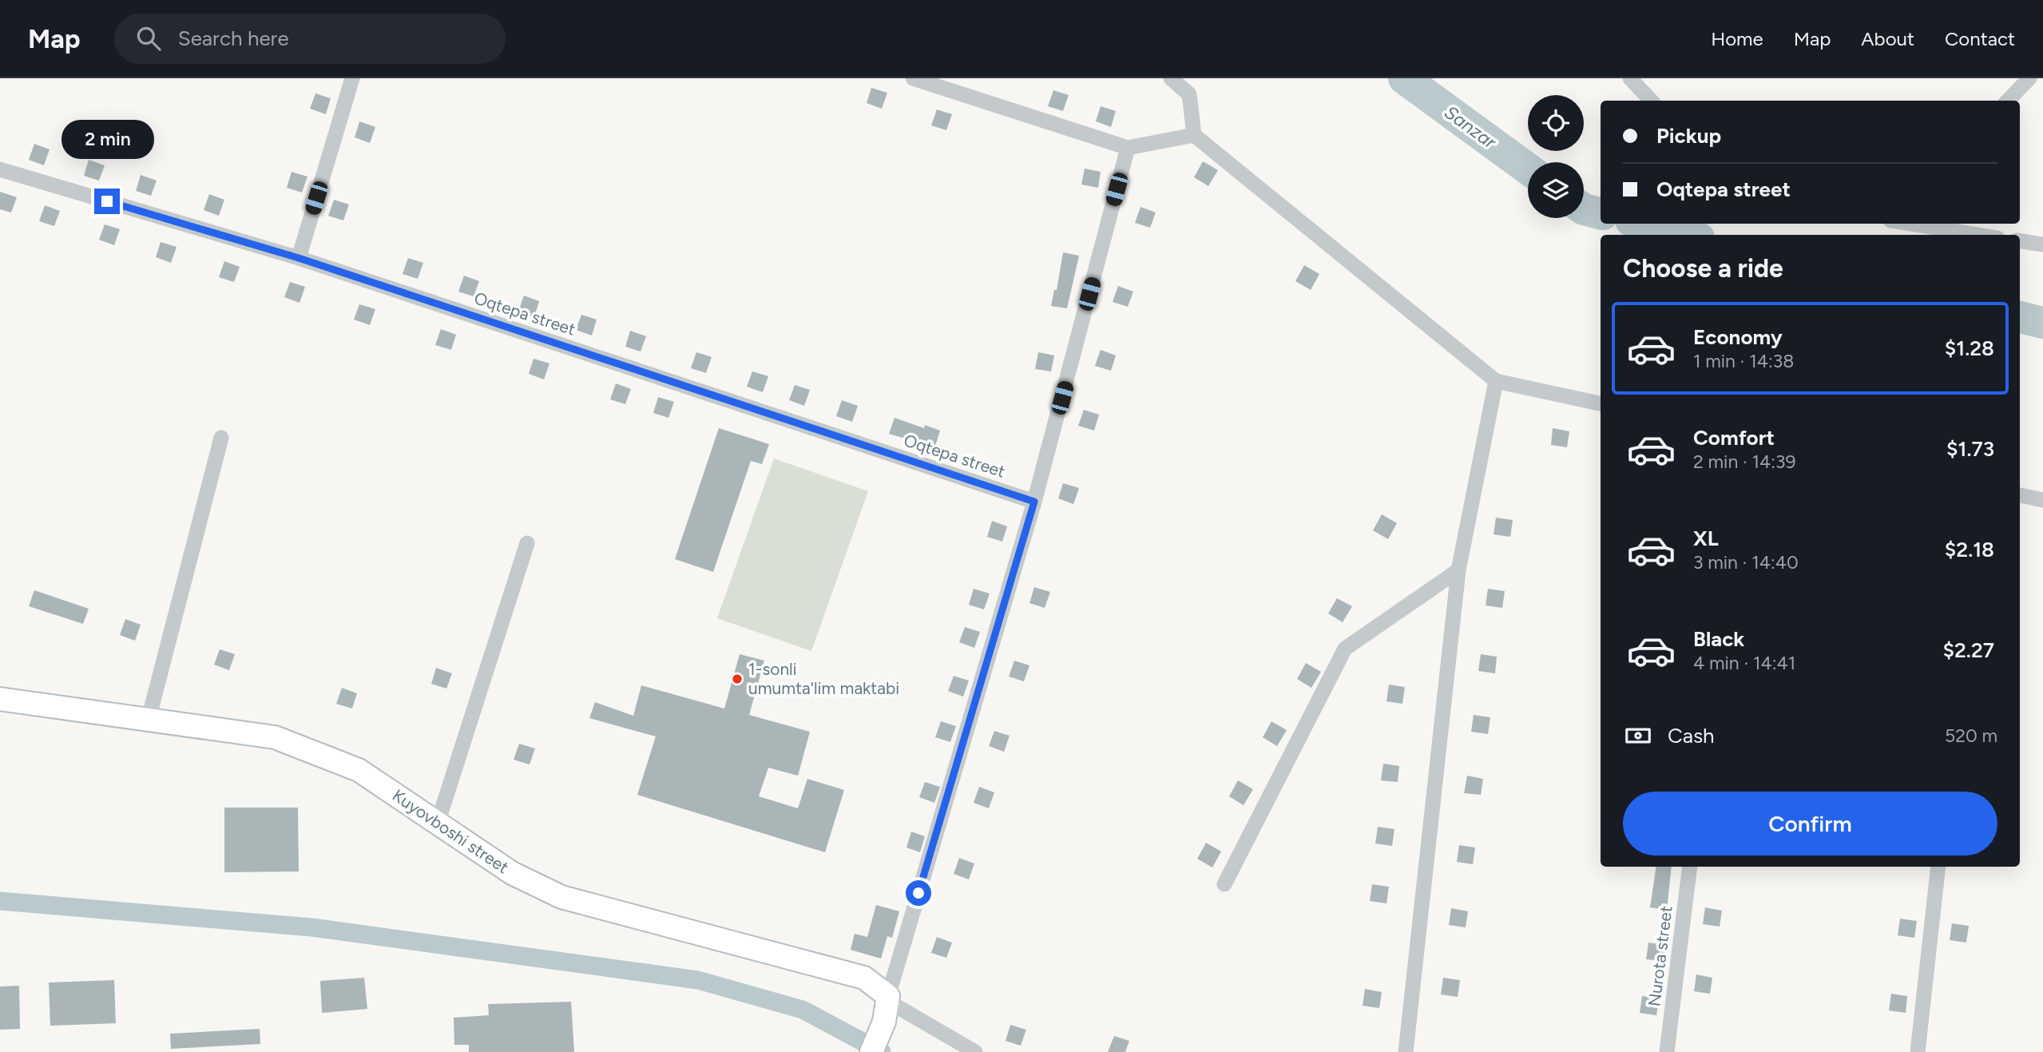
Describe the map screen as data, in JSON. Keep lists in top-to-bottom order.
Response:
{
  "streets": {
    "main road": ["Kuyovboshi street"],
    "street": ["Oqtepa street", "Nurota street"]
  },
  "water": ["Sanzar"],
  "places": ["1-sonli umumta'lim maktabi"],
  "page": {
    "header": "Map",
    "search": "Search here",
    "nav": [
      "Home",
      "Map",
      "About",
      "Contact"
    ],
    "banner": ["Pickup", "Oqtepa street"],
    "bubble": "2 min",
    "heading": "Choose a ride",
    "list": [
      {
        "name": "Economy",
        "note": "1 min · 14:38",
        "value": "$1.28"
      },
      {
        "name": "Comfort",
        "note": "2 min · 14:39",
        "value": "$1.73"
      },
      {
        "name": "XL",
        "note": "3 min · 14:40",
        "value": "$2.18"
      },
      {
        "name": "Black",
        "note": "4 min · 14:41",
        "value": "$2.27"
      }
    ],
    "pay": ["Cash", "520 m"],
    "buttons": "Confirm"
  }
}
